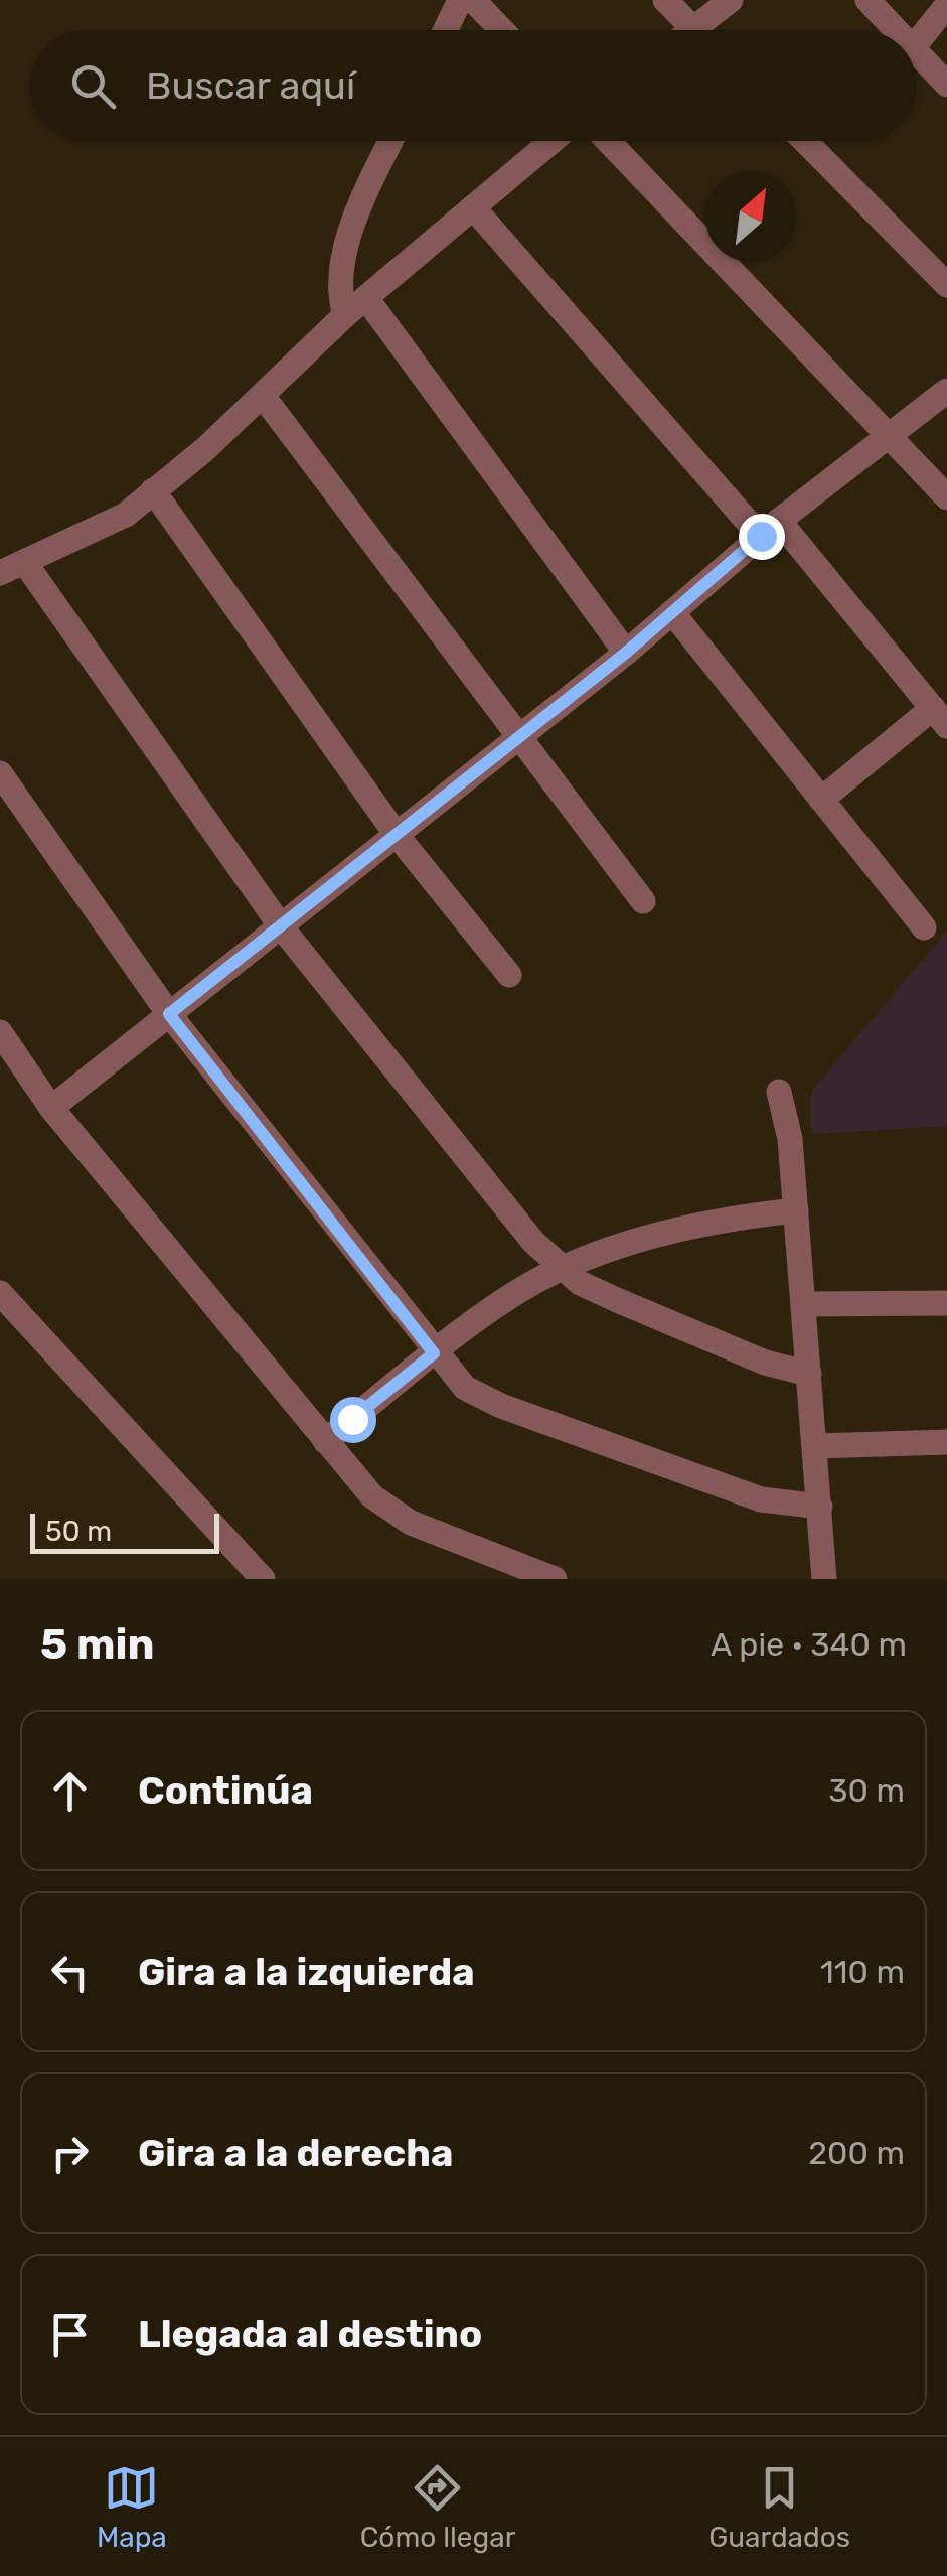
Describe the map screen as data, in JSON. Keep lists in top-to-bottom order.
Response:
{
  "scale_bar": "50 m",
  "north": "top right",
  "page": {
    "search": "Buscar aquí",
    "scale": "50 m",
    "heading": ["5 min", "A pie · 340 m"],
    "list": [
      ["Continúa", "30 m"],
      ["Gira a la izquierda", "110 m"],
      ["Gira a la derecha", "200 m"],
      "Llegada al destino"
    ],
    "nav": ["Mapa", "Cómo llegar", "Guardados"]
  }
}
